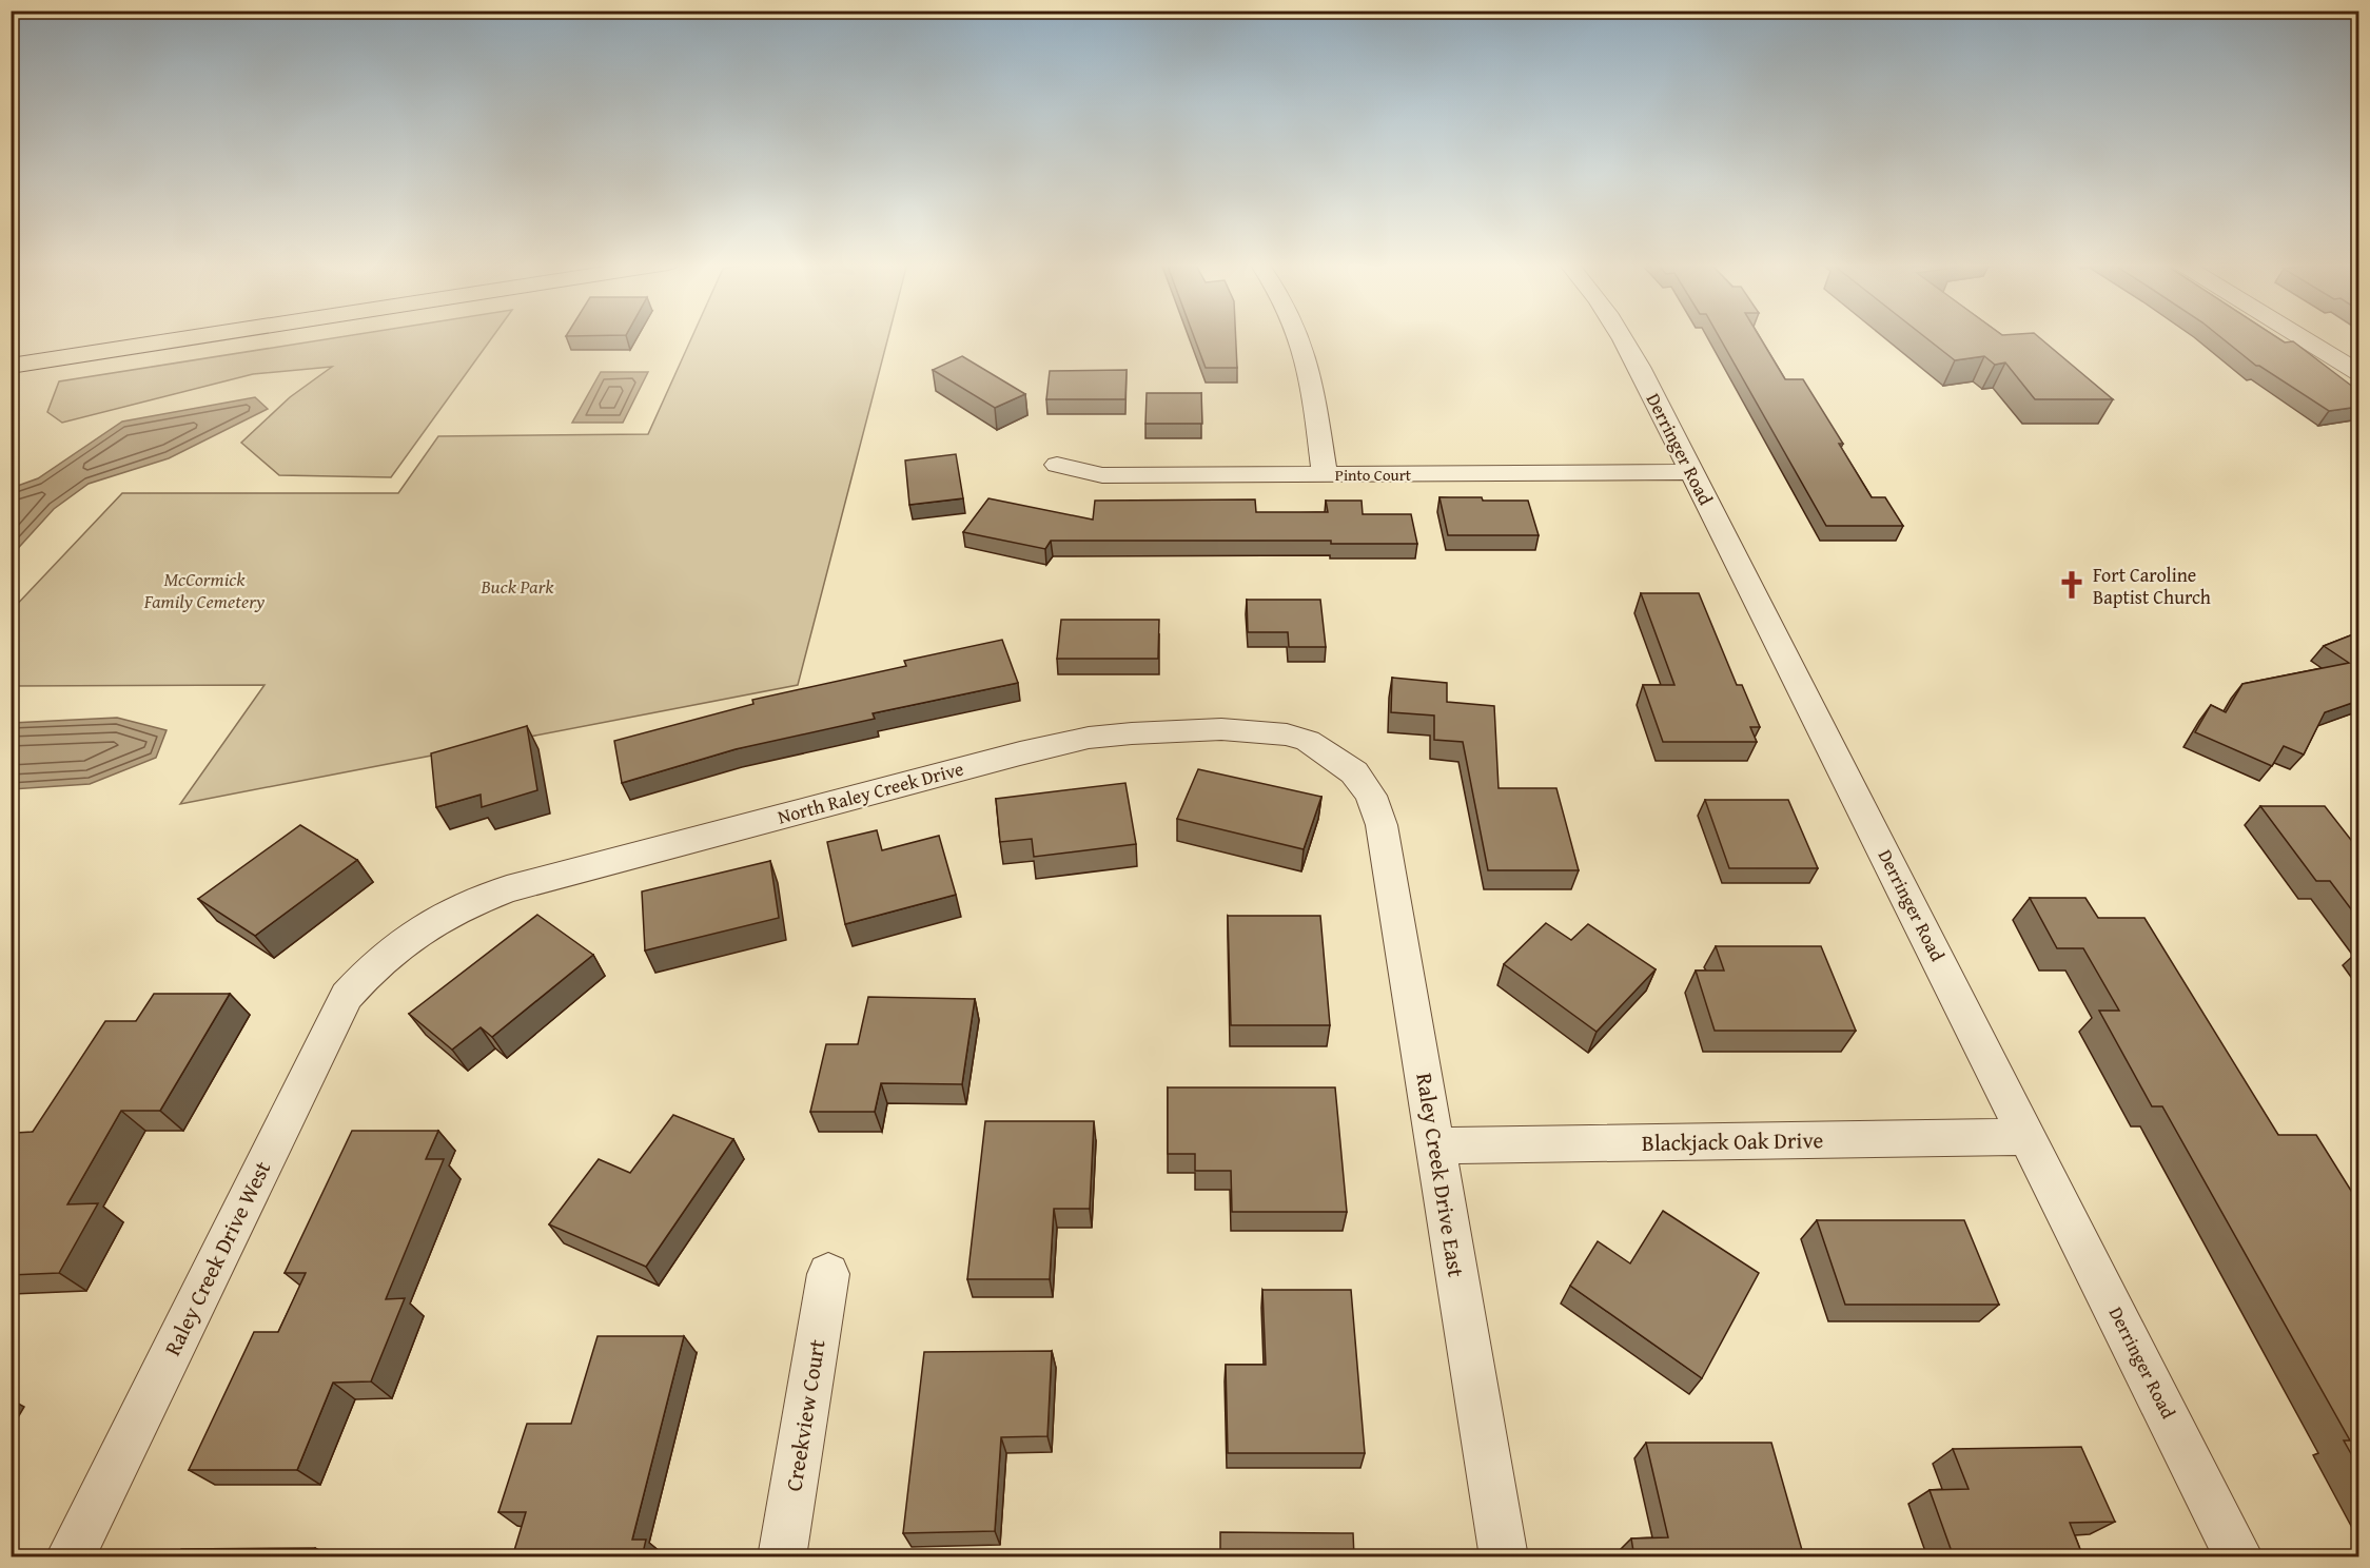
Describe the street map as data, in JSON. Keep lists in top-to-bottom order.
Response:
{
  "streets": {
    "street": [
      "Derringer Road",
      "Pinto Court",
      "North Raley Creek Drive",
      "Blackjack Oak Drive",
      "Raley Creek Drive East",
      "Raley Creek Drive West",
      "Creekview Court"
    ]
  },
  "crossings": [
    ["Derringer Road", "Pinto Court"],
    ["Derringer Road", "Blackjack Oak Drive"],
    ["North Raley Creek Drive", "Raley Creek Drive East"],
    ["North Raley Creek Drive", "Raley Creek Drive West"],
    ["Blackjack Oak Drive", "Raley Creek Drive East"]
  ],
  "parks": ["McCormick Family Cemetery", "Buck Park"],
  "places": {
    "church": ["Fort Caroline Baptist Church"]
  }
}
